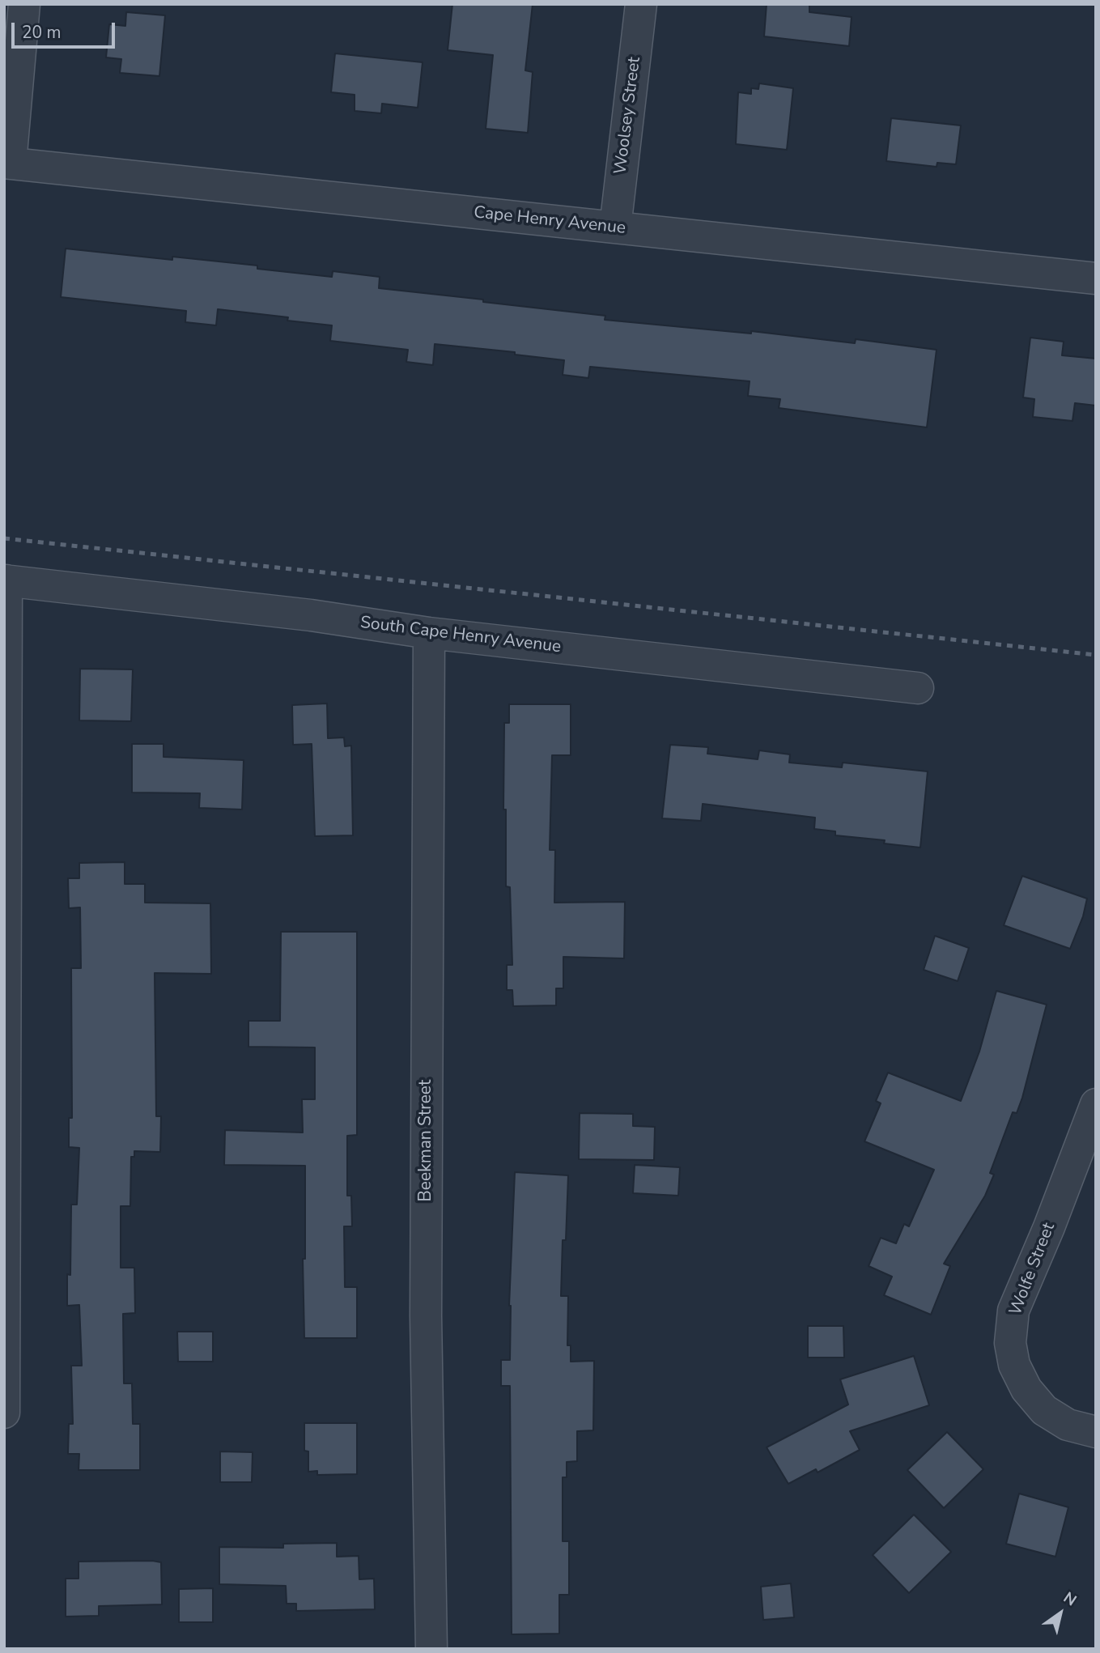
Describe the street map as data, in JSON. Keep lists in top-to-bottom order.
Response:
{
  "streets": {
    "street": [
      "Woolsey Street",
      "Cape Henry Avenue",
      "South Cape Henry Avenue",
      "Beekman Street",
      "Wolfe Street"
    ]
  },
  "crossings": [
    ["Woolsey Street", "Cape Henry Avenue"],
    ["South Cape Henry Avenue", "Beekman Street"]
  ],
  "scale_bar": "20 m",
  "north": "top right"
}
